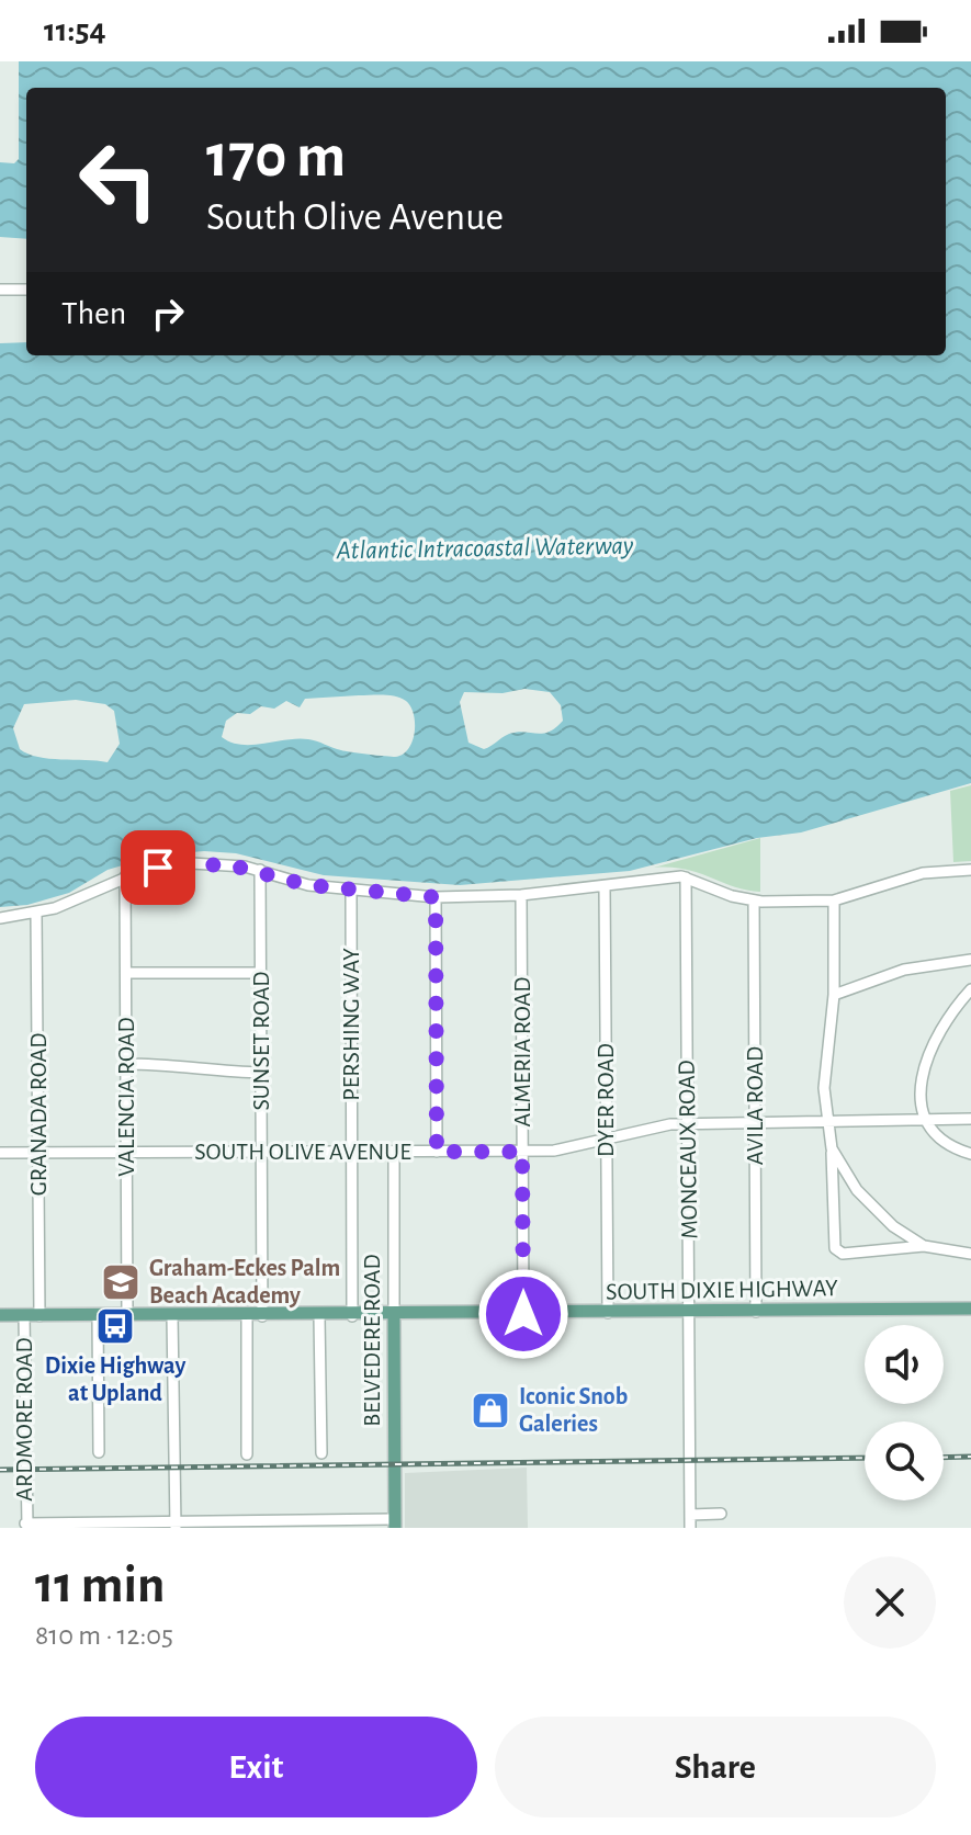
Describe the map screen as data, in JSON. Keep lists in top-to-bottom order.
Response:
{
  "streets": {
    "main road": ["SOUTH DIXIE HIGHWAY", "BELVEDERE ROAD"],
    "street": [
      "PERSHING WAY",
      "SUNSET ROAD",
      "ALMERIA ROAD",
      "VALENCIA ROAD",
      "DYER ROAD",
      "AVILA ROAD",
      "GRANADA ROAD",
      "MONCEAUX ROAD",
      "SOUTH OLIVE AVENUE",
      "ARDMORE ROAD"
    ]
  },
  "crossings": [
    ["PERSHING WAY", "SOUTH OLIVE AVENUE"],
    ["PERSHING WAY", "SOUTH DIXIE HIGHWAY"],
    ["SUNSET ROAD", "SOUTH OLIVE AVENUE"],
    ["SUNSET ROAD", "SOUTH DIXIE HIGHWAY"],
    ["ALMERIA ROAD", "SOUTH OLIVE AVENUE"],
    ["ALMERIA ROAD", "SOUTH DIXIE HIGHWAY"],
    ["VALENCIA ROAD", "SOUTH OLIVE AVENUE"],
    ["VALENCIA ROAD", "SOUTH DIXIE HIGHWAY"],
    ["DYER ROAD", "SOUTH OLIVE AVENUE"],
    ["DYER ROAD", "SOUTH DIXIE HIGHWAY"],
    ["AVILA ROAD", "SOUTH OLIVE AVENUE"],
    ["AVILA ROAD", "SOUTH DIXIE HIGHWAY"],
    ["GRANADA ROAD", "SOUTH OLIVE AVENUE"],
    ["GRANADA ROAD", "SOUTH DIXIE HIGHWAY"],
    ["MONCEAUX ROAD", "SOUTH OLIVE AVENUE"],
    ["MONCEAUX ROAD", "SOUTH DIXIE HIGHWAY"],
    ["SOUTH OLIVE AVENUE", "BELVEDERE ROAD"],
    ["SOUTH DIXIE HIGHWAY", "BELVEDERE ROAD"],
    ["SOUTH DIXIE HIGHWAY", "ARDMORE ROAD"]
  ],
  "water": ["Atlantic Intracoastal Waterway"],
  "places": {
    "school or university": ["Graham-Eckes Palm Beach Academy"],
    "bus stop": ["Dixie Highway at Upland"],
    "shop": ["Iconic Snob Galeries"]
  },
  "page": {
    "status": "11:54",
    "turn": ["170 m", "South Olive Avenue"],
    "then": "Then",
    "heading": ["11 min", "810 m · 12:05"],
    "buttons": ["Exit", "Share"]
  }
}
